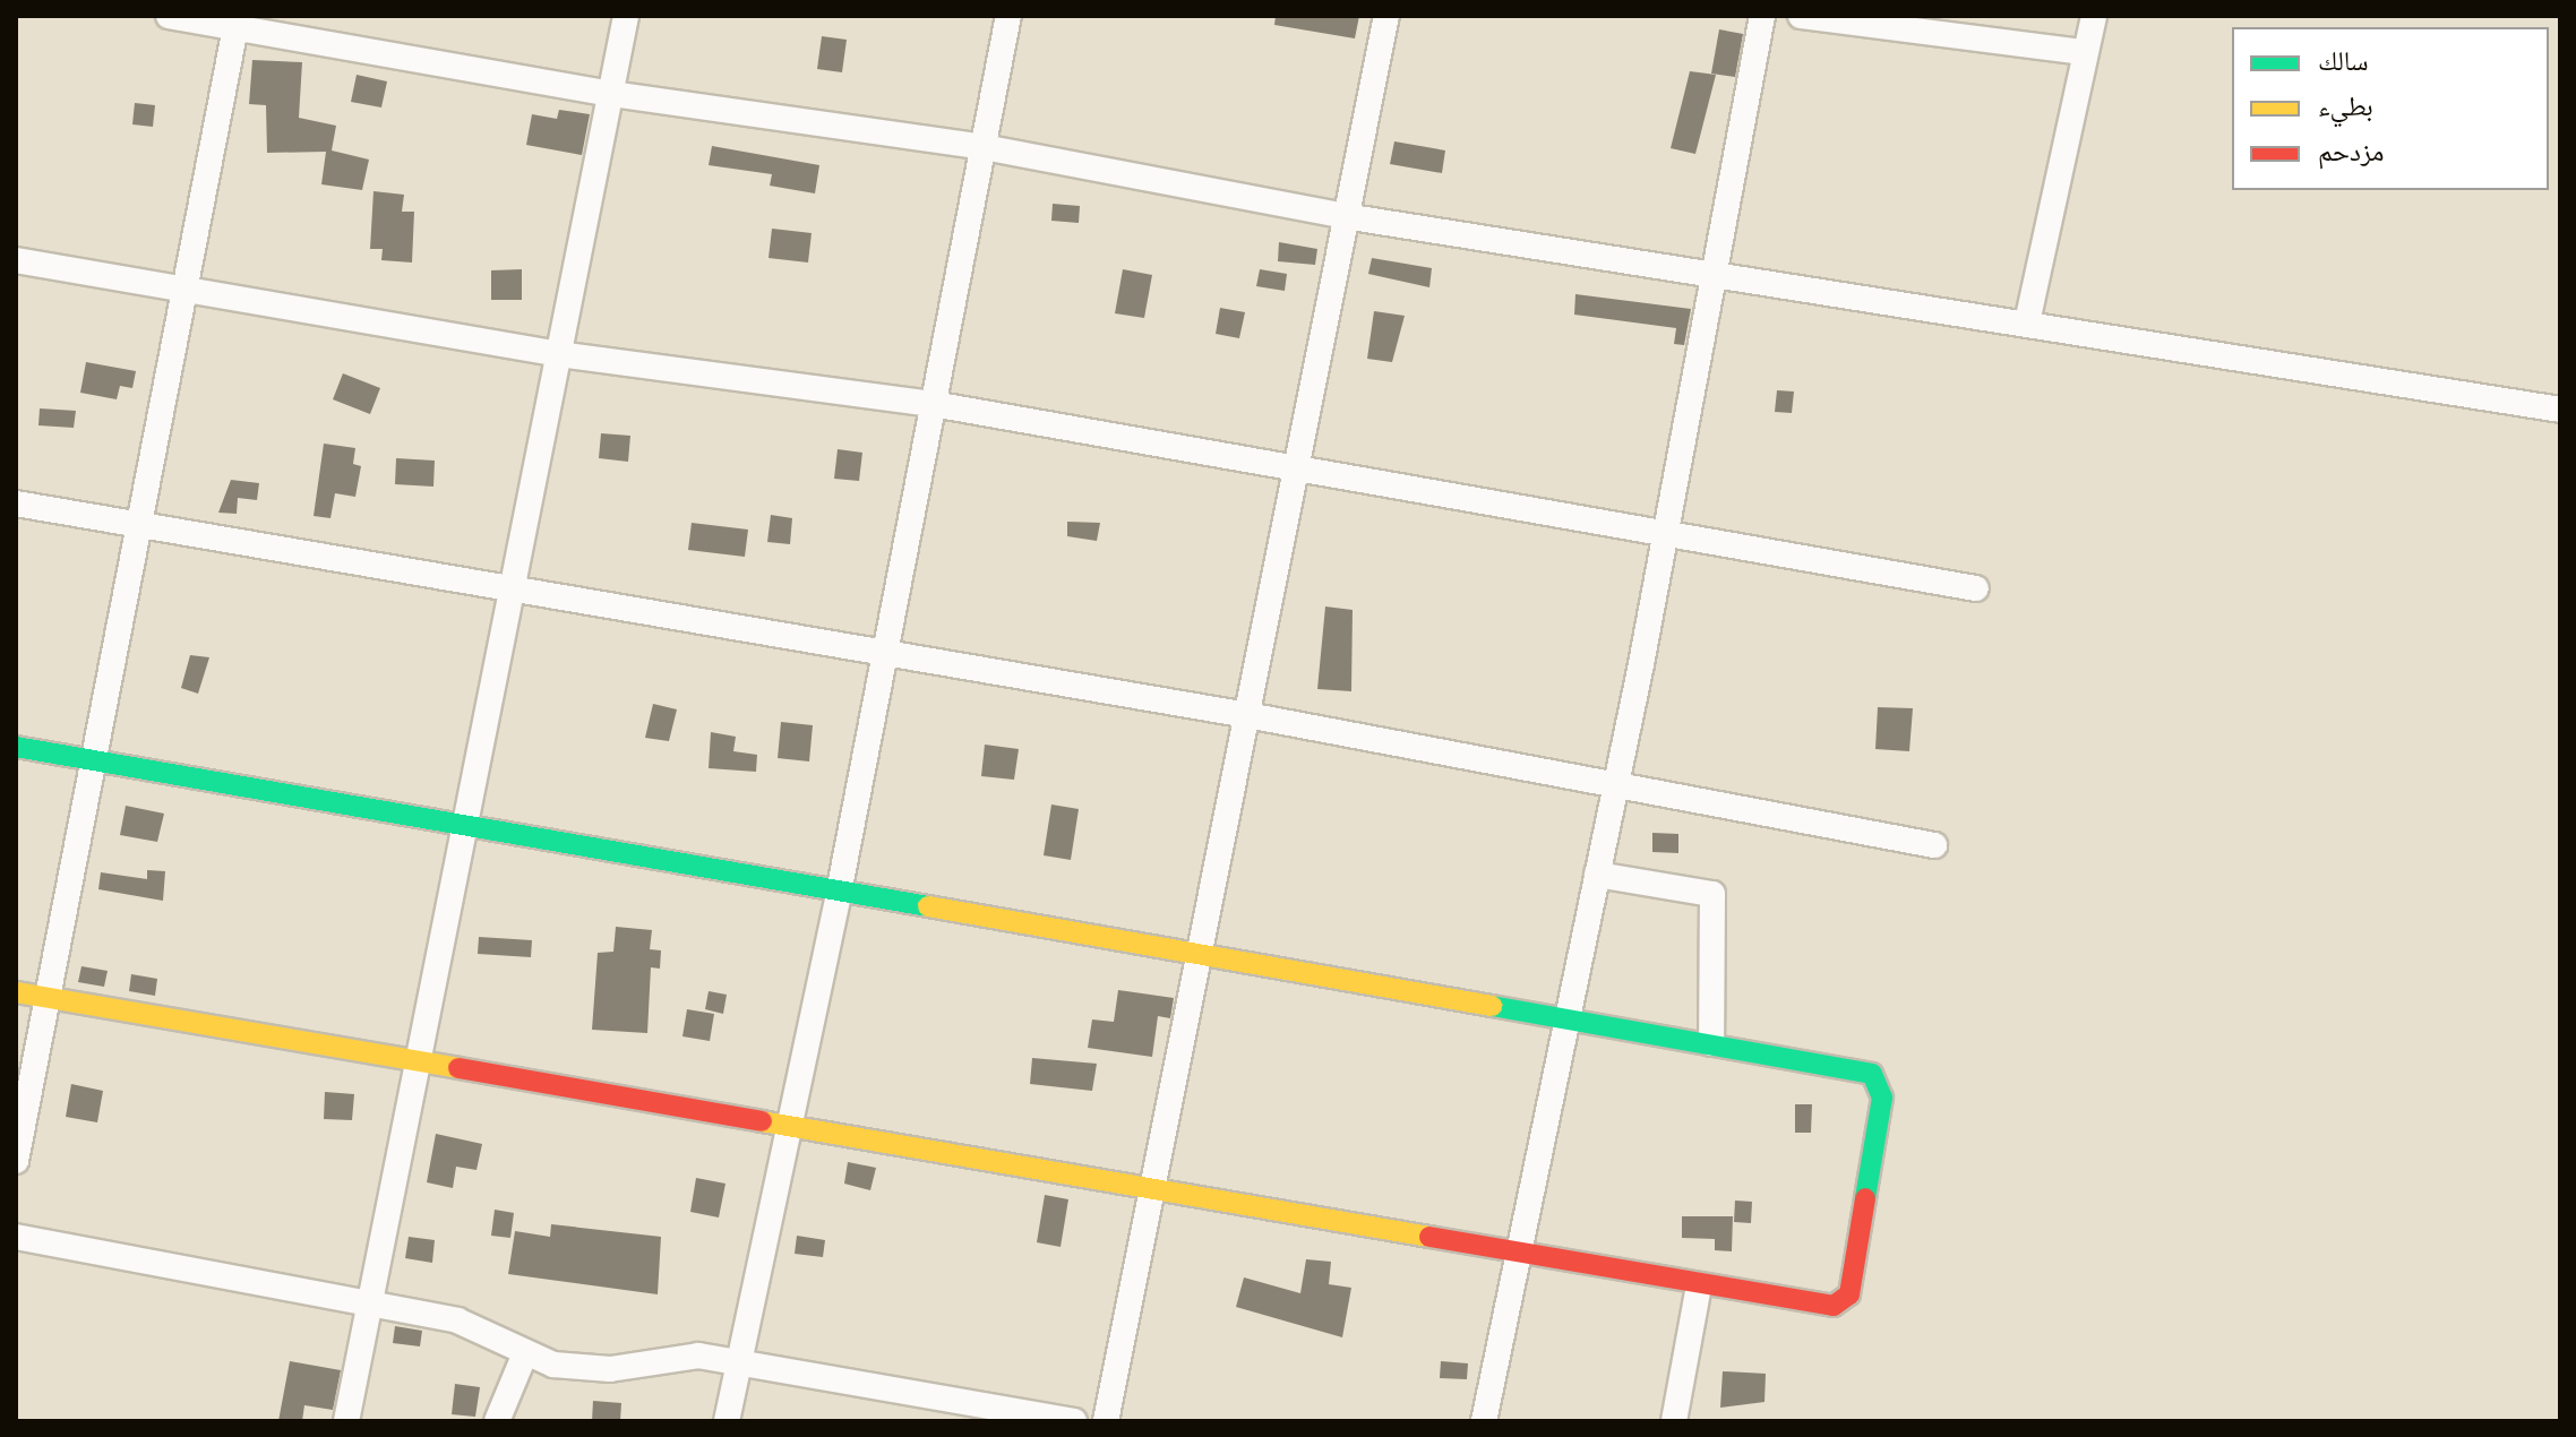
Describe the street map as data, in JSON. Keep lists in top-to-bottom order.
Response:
{
  "legend": ["سالك", "بطيء", "مزدحم"]
}
